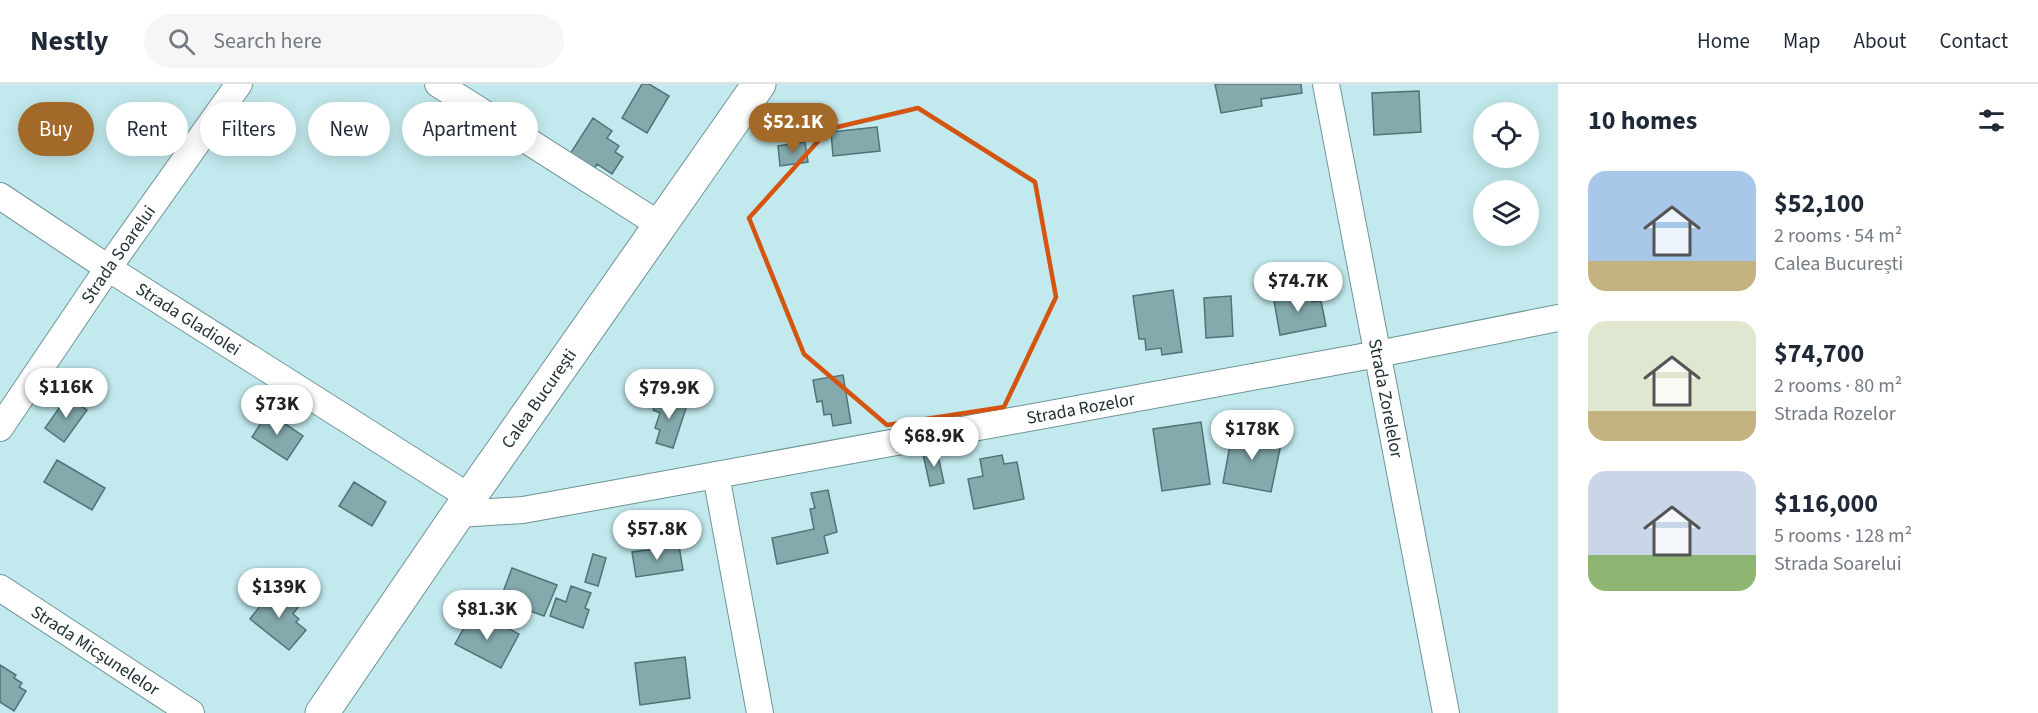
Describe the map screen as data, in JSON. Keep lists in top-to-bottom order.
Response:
{
  "streets": {
    "main road": ["Calea București"],
    "street": [
      "Strada Soarelui",
      "Strada Gladiolei",
      "Strada Zorelelor",
      "Strada Rozelor",
      "Strada Micșunelelor"
    ]
  },
  "crossings": [
    ["Strada Soarelui", "Strada Gladiolei"],
    ["Strada Gladiolei", "Calea București"],
    ["Strada Gladiolei", "Strada Rozelor"],
    ["Calea București", "Strada Rozelor"],
    ["Strada Zorelelor", "Strada Rozelor"]
  ],
  "page": {
    "header": "Nestly",
    "search": "Search here",
    "nav": [
      "Home",
      "Map",
      "About",
      "Contact"
    ],
    "heading": "10 homes",
    "chip": [
      "Buy",
      "Rent",
      "Filters",
      "New",
      "Apartment"
    ],
    "price": [
      "$52.1K",
      "$74.7K",
      "$116K",
      "$79.9K",
      "$73K",
      "$178K",
      "$68.9K",
      "$57.8K",
      "$139K",
      "$81.3K"
    ],
    "list": [
      {
        "name": "$52,100",
        "note": "2 rooms · 54 m² · Calea București"
      },
      {
        "name": "$74,700",
        "note": "2 rooms · 80 m² · Strada Rozelor"
      },
      {
        "name": "$116,000",
        "note": "5 rooms · 128 m² · Strada Soarelui"
      }
    ]
  }
}
